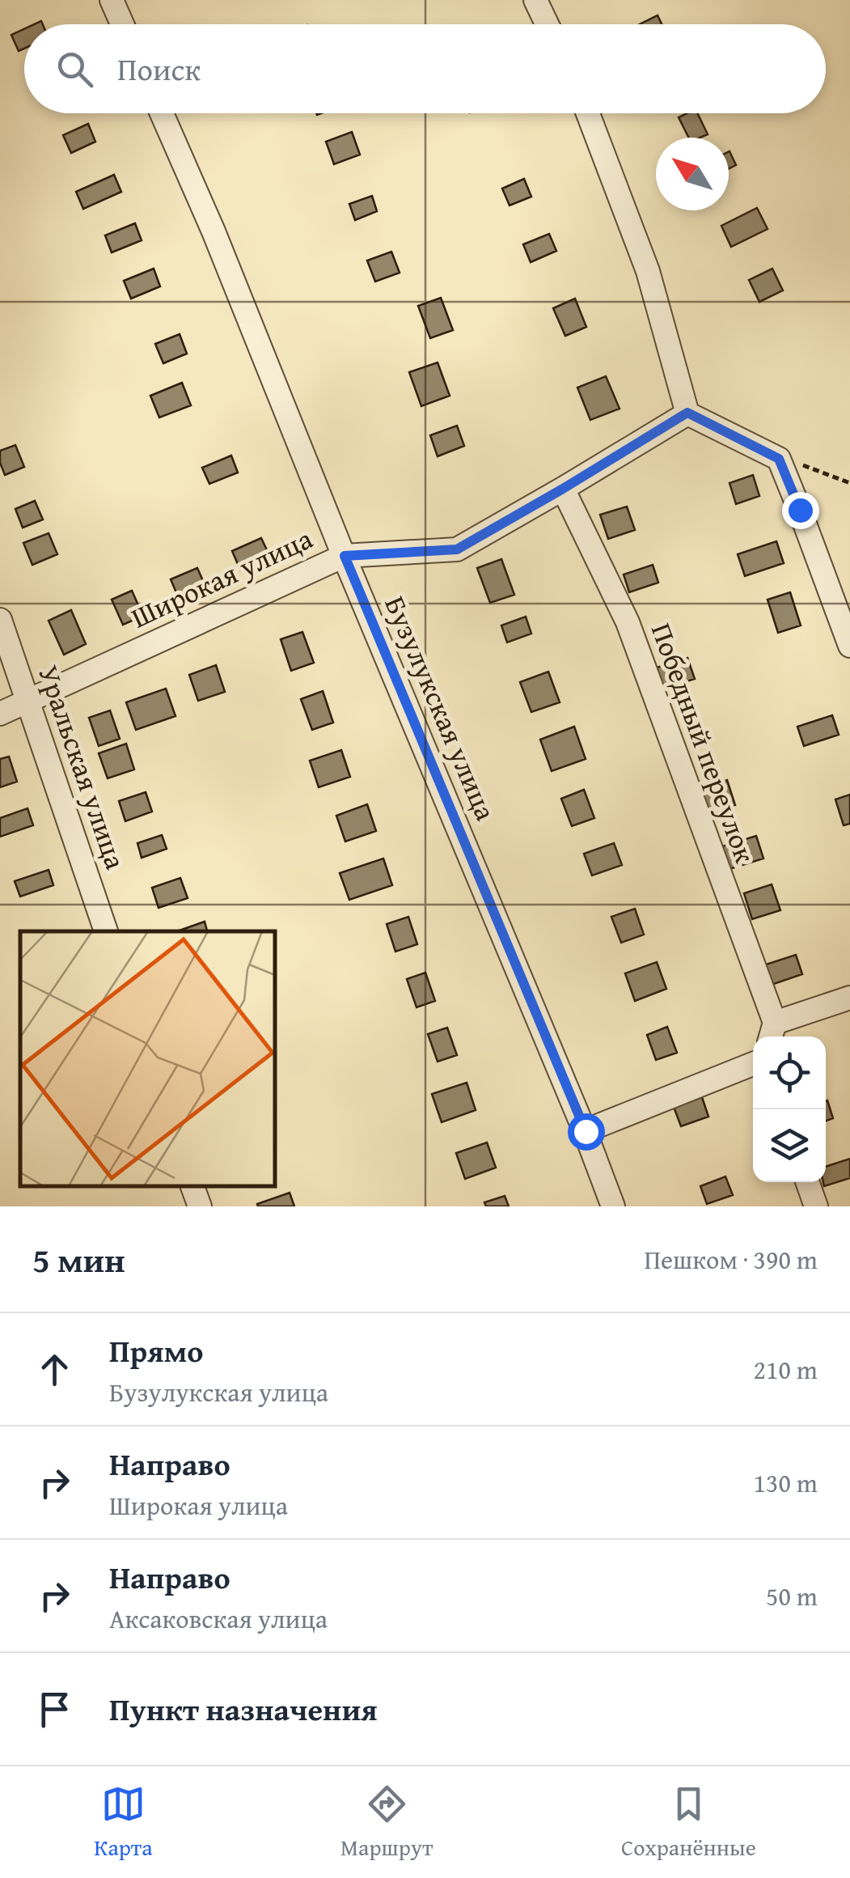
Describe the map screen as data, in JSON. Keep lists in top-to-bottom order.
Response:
{
  "streets": {
    "street": [
      "Широкая улица",
      "Бузулукская улица",
      "Победный переулок",
      "Уральская улица"
    ]
  },
  "crossings": [
    ["Широкая улица", "Бузулукская улица"],
    ["Широкая улица", "Победный переулок"],
    ["Широкая улица", "Уральская улица"]
  ],
  "north": "top left",
  "page": {
    "search": "Поиск",
    "heading": ["5 мин", "Пешком · 390 m"],
    "list": [
      ["Прямо", "Бузулукская улица", "210 m"],
      ["Направо", "Широкая улица", "130 m"],
      ["Направо", "Аксаковская улица", "50 m"],
      "Пункт назначения"
    ],
    "nav": ["Карта", "Маршрут", "Сохранённые"]
  }
}
